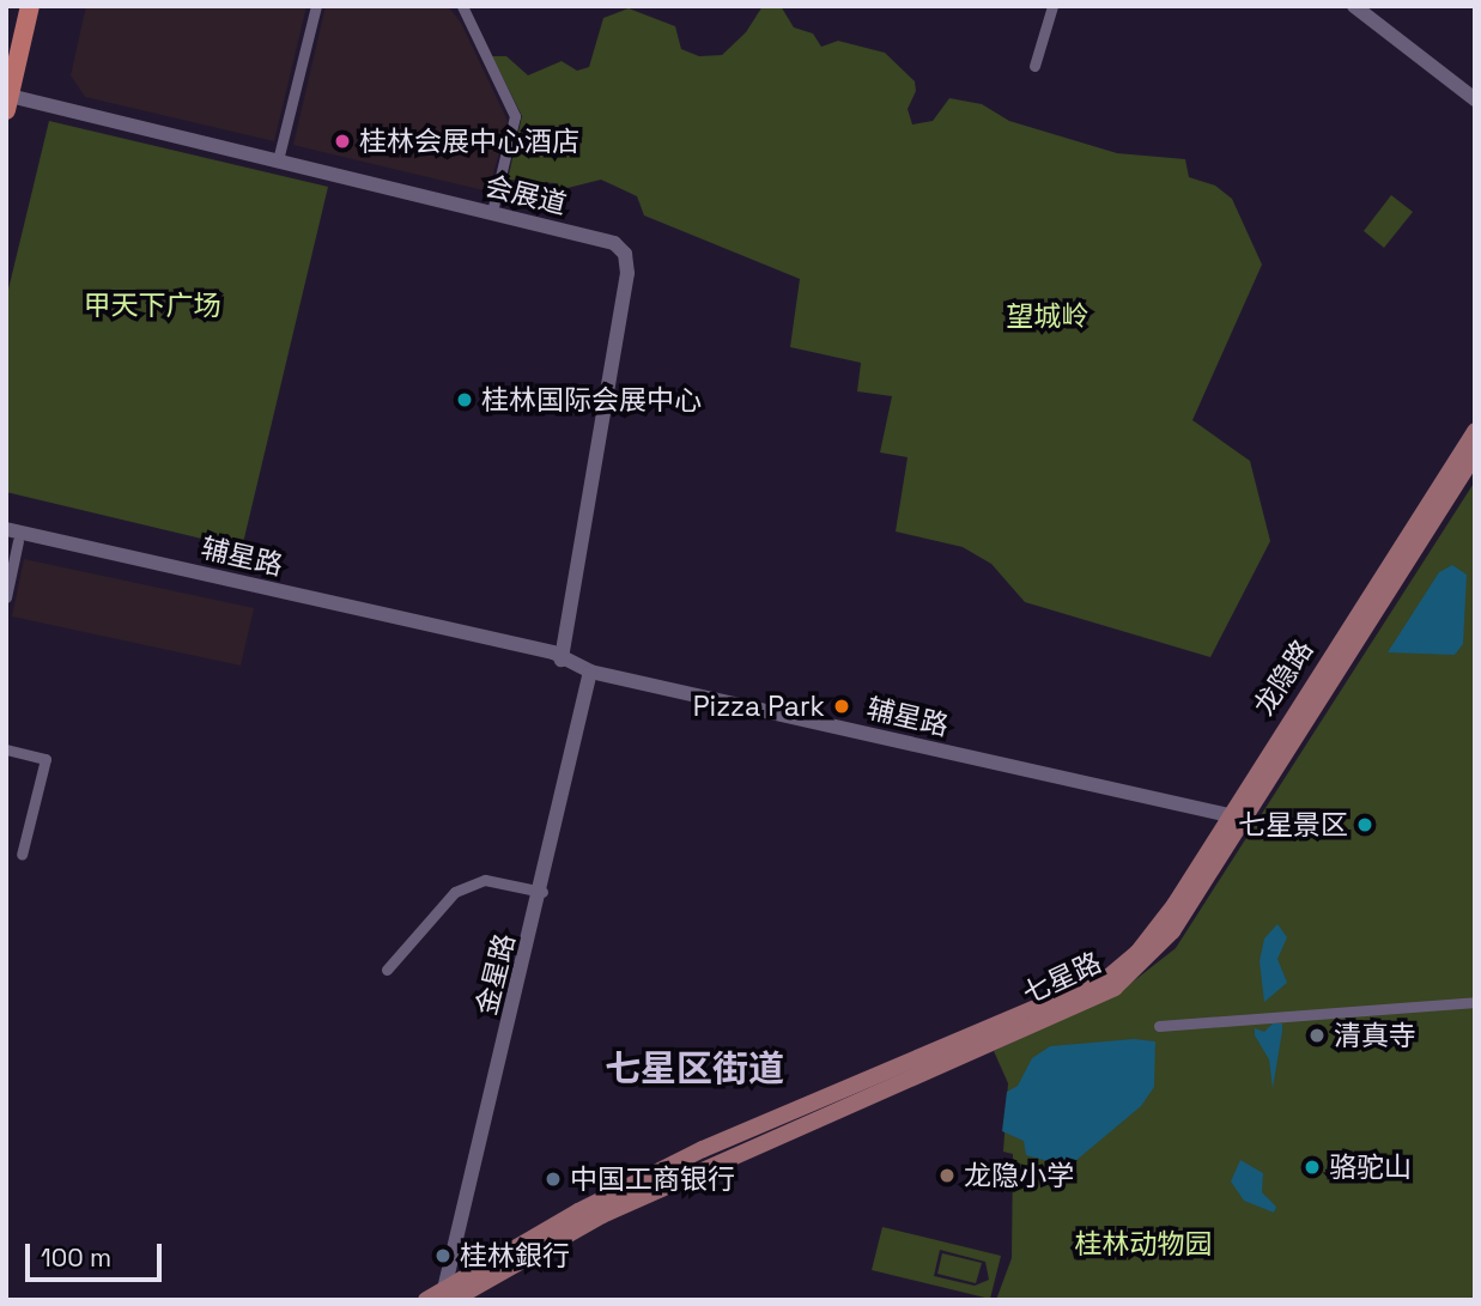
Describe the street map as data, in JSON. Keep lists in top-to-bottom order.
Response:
{
  "streets": {
    "main road": ["龙隐路", "七星路"],
    "street": ["会展道", "辅星路", "金星路"]
  },
  "crossings": [
    ["会展道", "辅星路"],
    ["辅星路", "龙隐路"],
    ["辅星路", "金星路"],
    ["辅星路", "七星路"],
    ["龙隐路", "七星路"],
    ["金星路", "七星路"]
  ],
  "districts": ["七星区街道"],
  "parks": ["甲天下广场", "望城岭", "桂林动物园"],
  "places": [
    "桂林会展中心酒店",
    "桂林国际会展中心",
    "Pizza Park",
    "七星景区",
    "清真寺",
    "骆驼山",
    "龙隐小学",
    "中国工商银行",
    "桂林銀行"
  ],
  "scale_bar": "100 m"
}
